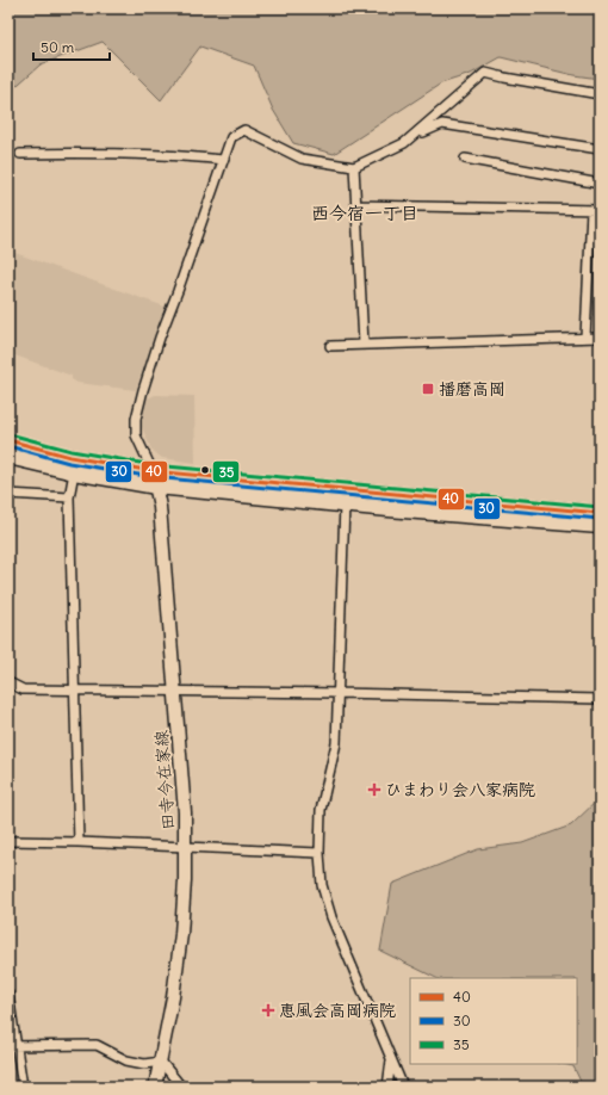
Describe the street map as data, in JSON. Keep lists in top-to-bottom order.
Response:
{
  "streets": {
    "main road": ["田寺今在家線"]
  },
  "districts": ["西今宿一丁目"],
  "places": {
    "transit": ["播磨高岡"],
    "health": ["ひまわり会八家病院", "恵風会高岡病院"]
  },
  "lines": ["transit line 35", "transit line 40", "transit line 30"],
  "legend": ["40", "30", "35"],
  "scale_bar": "50 m"
}
